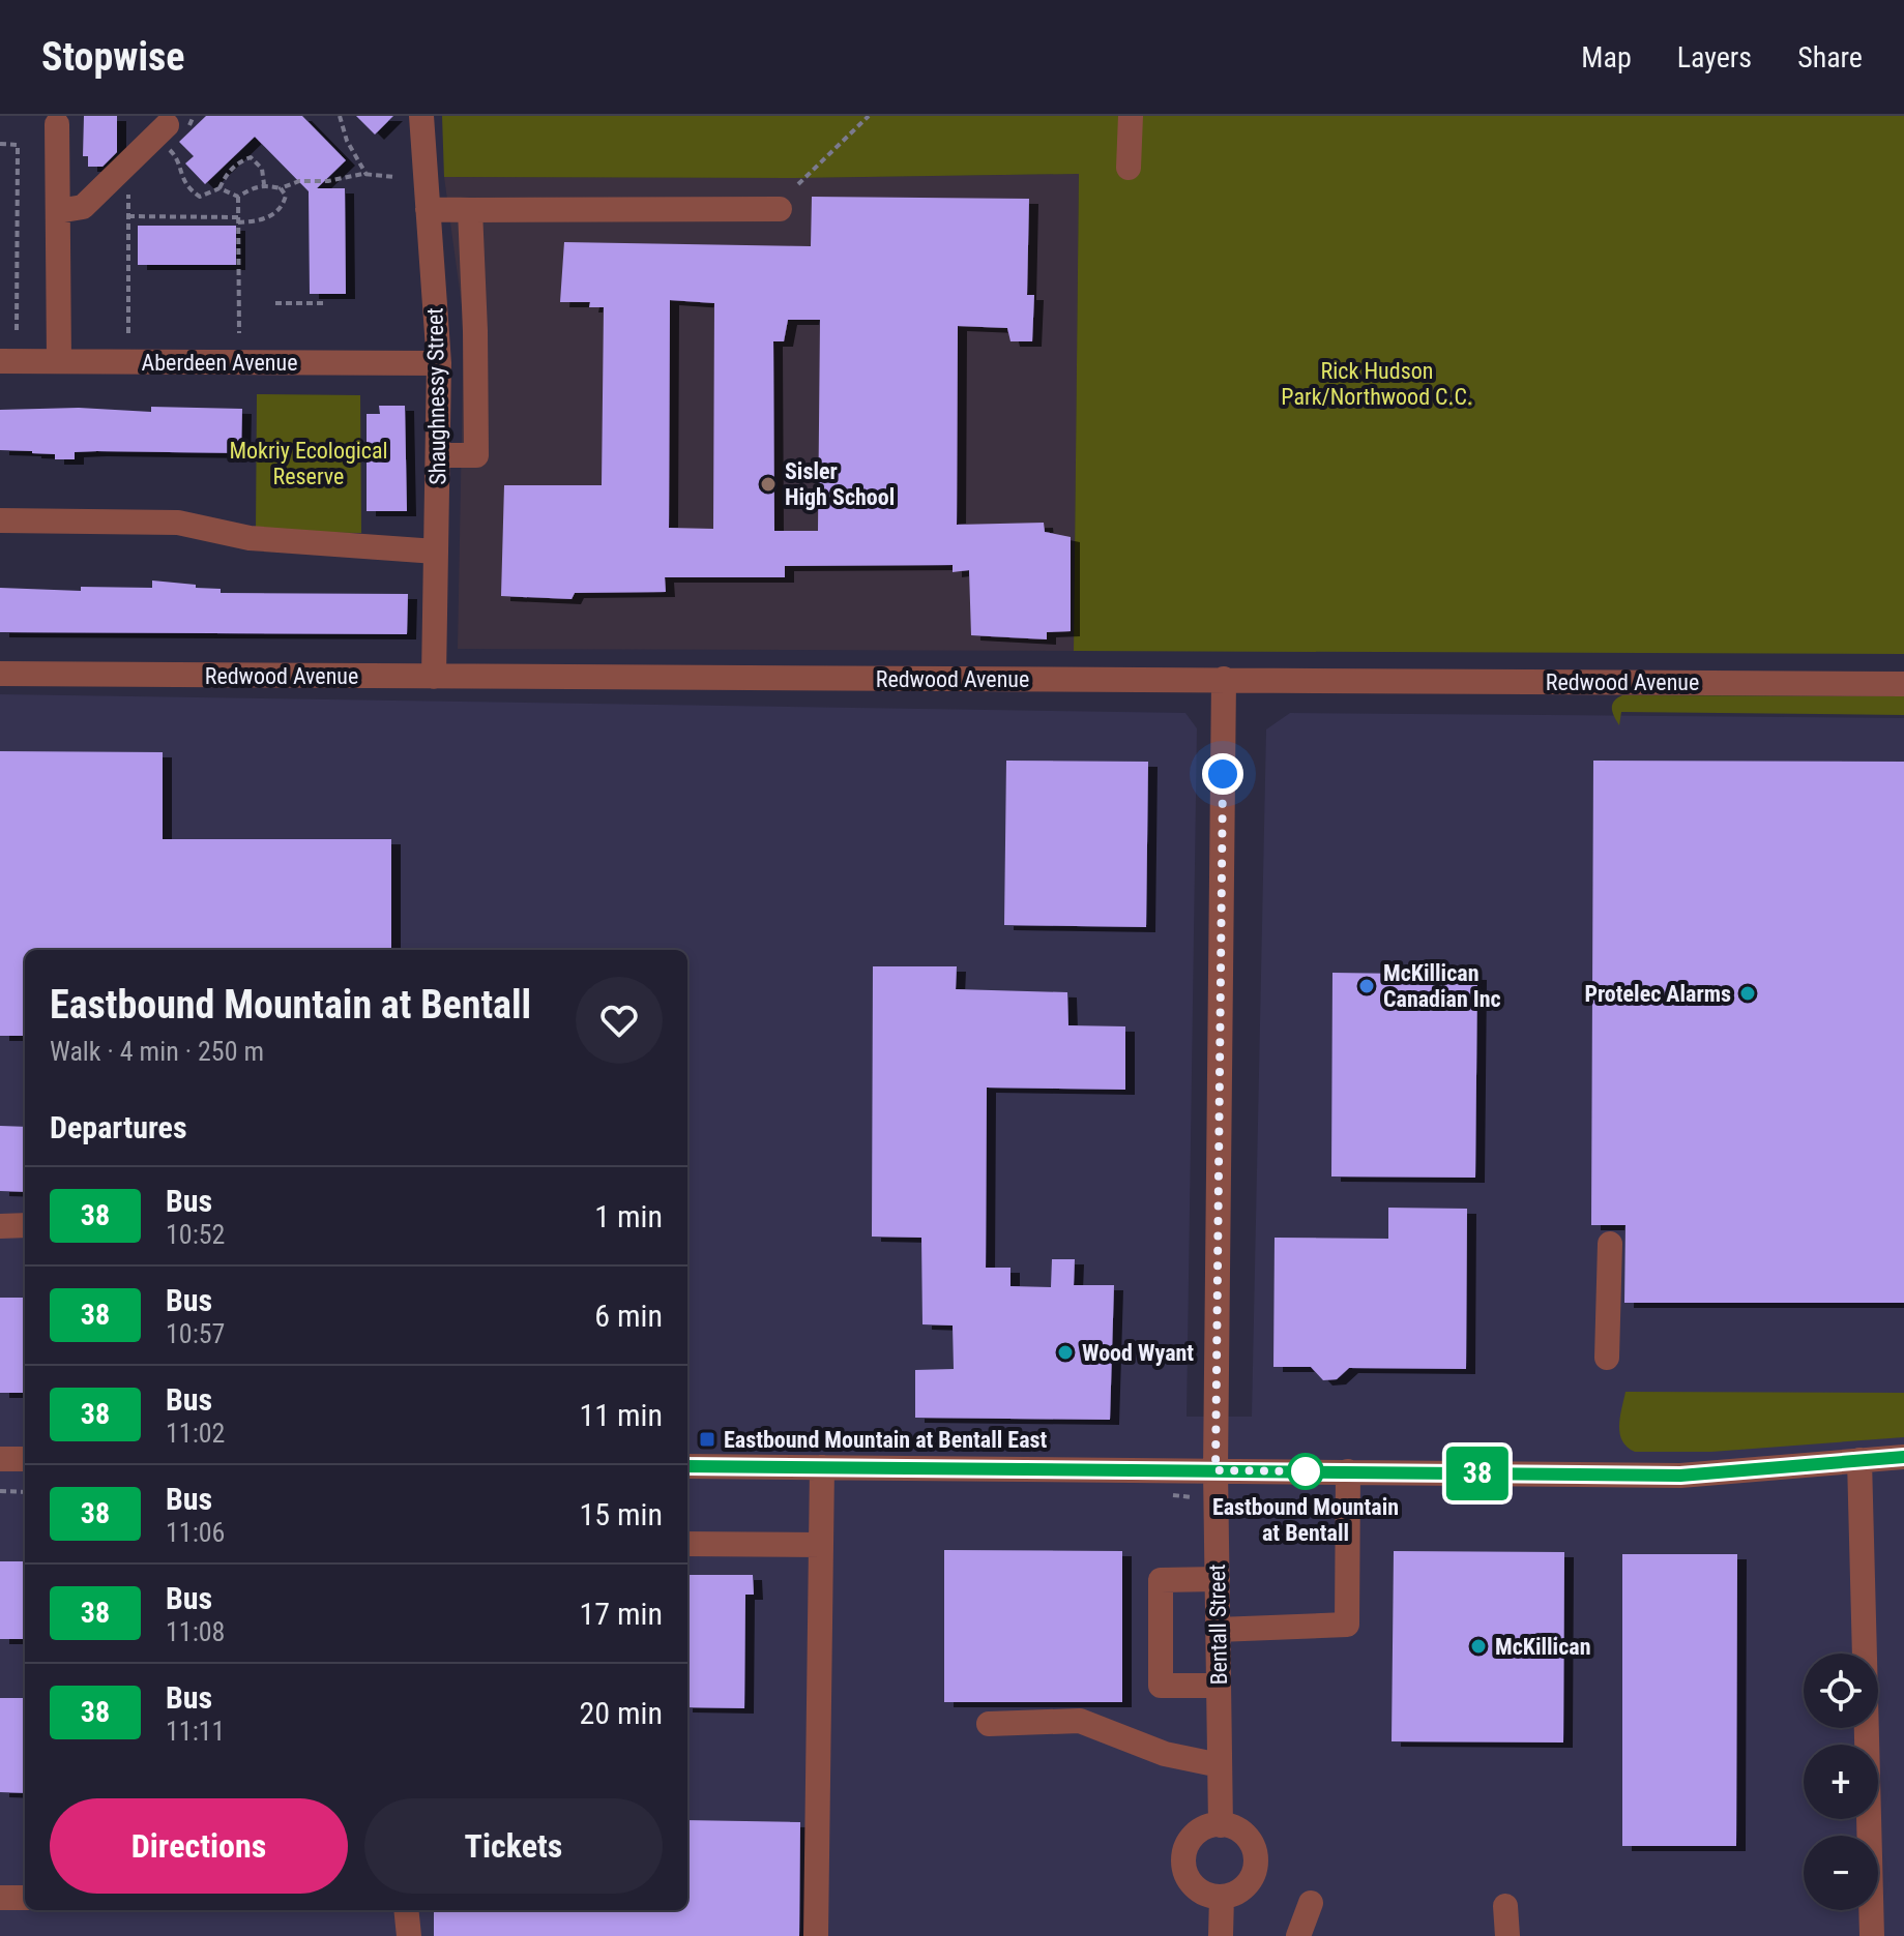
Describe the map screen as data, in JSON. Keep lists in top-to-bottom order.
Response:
{
  "streets": {
    "street": [
      "Aberdeen Avenue",
      "Shaughnessy Street",
      "Redwood Avenue",
      "Bentall Street"
    ]
  },
  "crossings": [
    ["Aberdeen Avenue", "Shaughnessy Street"],
    ["Shaughnessy Street", "Redwood Avenue"],
    ["Redwood Avenue", "Bentall Street"]
  ],
  "parks": ["Rick Hudson Park/Northwood C.C.", "Mokriy Ecological Reserve"],
  "places": {
    "other": [
      "Sisler High School",
      "McKillican Canadian Inc",
      "Protelec Alarms",
      "Wood Wyant",
      "Eastbound Mountain at Bentall",
      "McKillican"
    ],
    "transit": ["Eastbound Mountain at Bentall East"]
  },
  "lines": ["bus line 38"],
  "page": {
    "header": "Stopwise",
    "nav": ["Map", "Layers", "Share"],
    "on_map": "38",
    "heading": [
      ["Eastbound Mountain at Bentall", "Walk · 4 min · 250 m"],
      "Departures"
    ],
    "list": [
      {
        "mark": "38",
        "name": "Bus",
        "note": "10:52",
        "value": "1 min"
      },
      {
        "mark": "38",
        "name": "Bus",
        "note": "10:57",
        "value": "6 min"
      },
      {
        "mark": "38",
        "name": "Bus",
        "note": "11:02",
        "value": "11 min"
      },
      {
        "mark": "38",
        "name": "Bus",
        "note": "11:06",
        "value": "15 min"
      },
      {
        "mark": "38",
        "name": "Bus",
        "note": "11:08",
        "value": "17 min"
      },
      {
        "mark": "38",
        "name": "Bus",
        "note": "11:11",
        "value": "20 min"
      }
    ],
    "map_buttons": ["+", "−"],
    "buttons": ["Directions", "Tickets"]
  }
}
